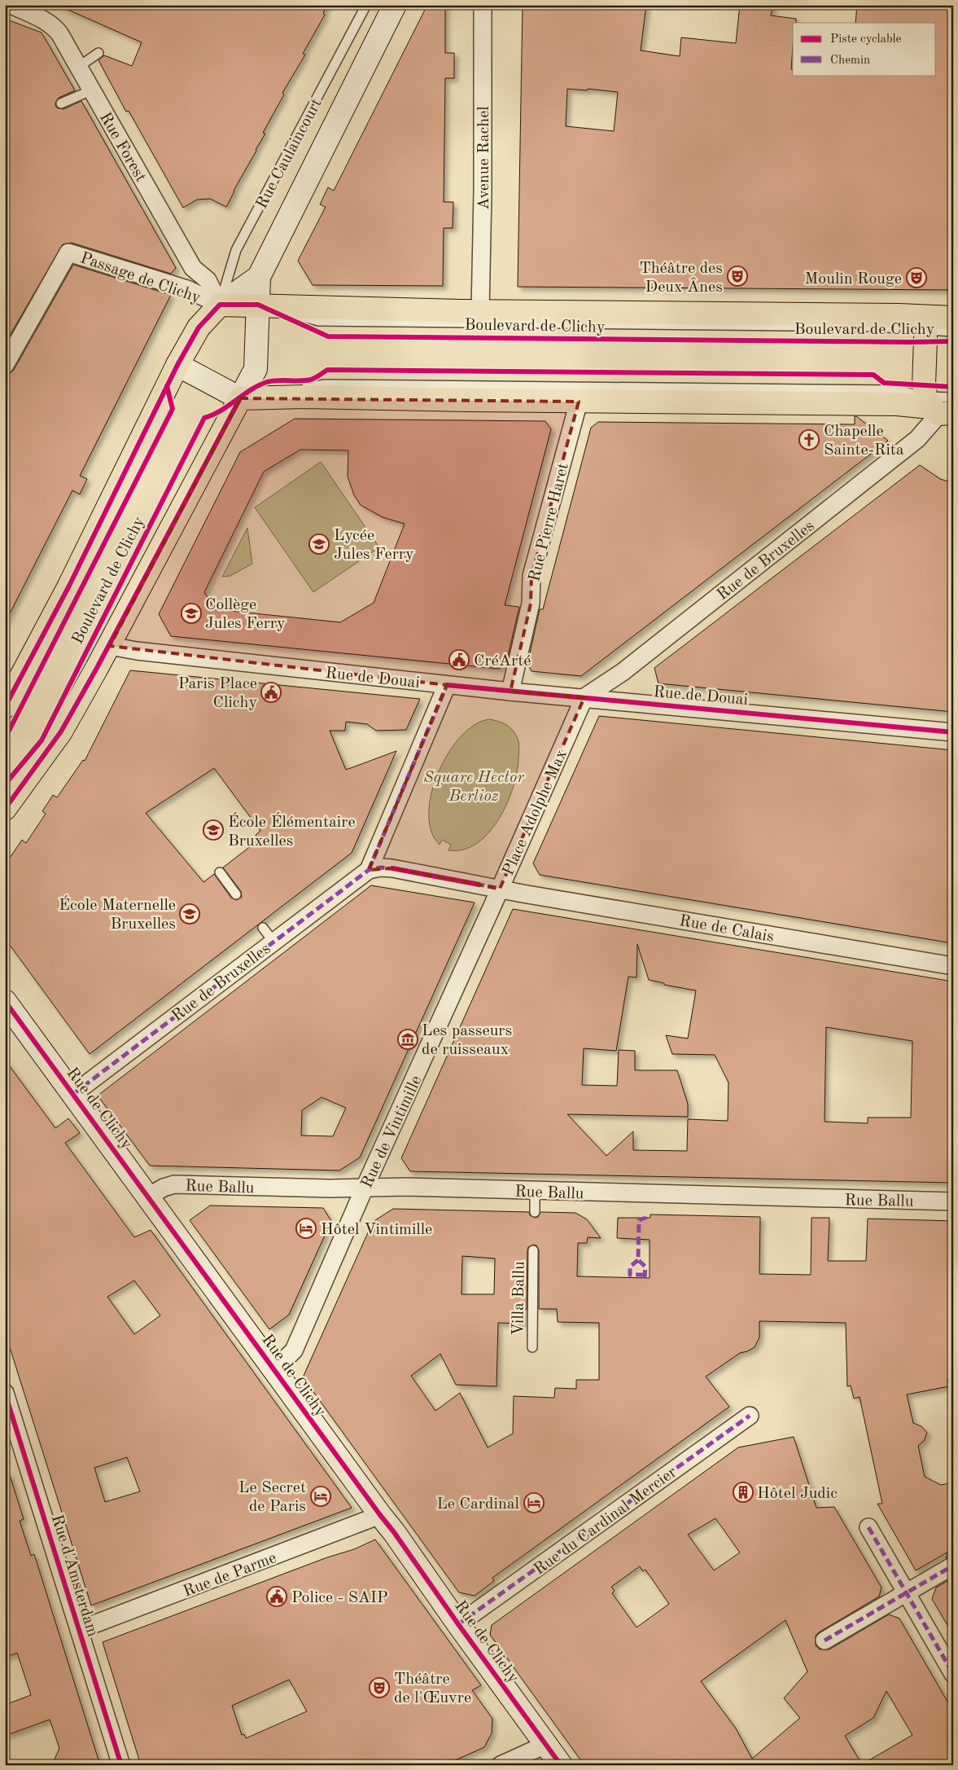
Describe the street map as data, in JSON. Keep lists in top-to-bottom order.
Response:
{
  "streets": {
    "main road": ["Boulevard de Clichy"],
    "street": [
      "Rue Forest",
      "Rue Caulaincourt",
      "Avenue Rachel",
      "Passage de Clichy",
      "Rue Pierre Haret",
      "Rue de Bruxelles",
      "Rue de Douai",
      "Place Adolphe Max",
      "Rue de Calais",
      "Rue de Clichy",
      "Rue de Vintimille",
      "Rue Ballu",
      "Rue du Cardinal Mercier",
      "Rue de Parme",
      "Rue d'Amsterdam"
    ],
    "lane": ["Villa Ballu"]
  },
  "crossings": [
    ["Rue Forest", "Rue Caulaincourt"],
    ["Rue Forest", "Passage de Clichy"],
    ["Rue Forest", "Boulevard de Clichy"],
    ["Rue Caulaincourt", "Passage de Clichy"],
    ["Rue Caulaincourt", "Boulevard de Clichy"],
    ["Avenue Rachel", "Boulevard de Clichy"],
    ["Passage de Clichy", "Boulevard de Clichy"],
    ["Boulevard de Clichy", "Rue de Douai"],
    ["Rue Pierre Haret", "Rue de Douai"],
    ["Rue de Bruxelles", "Rue de Douai"],
    ["Rue de Bruxelles", "Place Adolphe Max"],
    ["Rue de Bruxelles", "Rue de Clichy"],
    ["Rue de Douai", "Place Adolphe Max"],
    ["Place Adolphe Max", "Rue de Calais"],
    ["Place Adolphe Max", "Rue de Vintimille"],
    ["Rue de Calais", "Rue de Vintimille"],
    ["Rue de Clichy", "Rue de Vintimille"],
    ["Rue de Clichy", "Rue Ballu"],
    ["Rue de Clichy", "Rue du Cardinal Mercier"],
    ["Rue de Clichy", "Rue de Parme"],
    ["Rue de Vintimille", "Rue Ballu"],
    ["Rue de Parme", "Rue d'Amsterdam"]
  ],
  "parks": ["Square Hector Berlioz"],
  "places": {
    "theatre": ["Théâtre des Deux Ânes", "Moulin Rouge", "Théâtre de l'Œuvre"],
    "church": ["Chapelle Sainte-Rita"],
    "school or university": [
      "Lycée Jules Ferry",
      "Collège Jules Ferry",
      "École Élémentaire Bruxelles",
      "École Maternelle Bruxelles"
    ],
    "public building": ["CréArté", "Paris Place Clichy", "Police - SAIP"],
    "museum": ["Les passeurs de ruisseaux"],
    "hotel": ["Hôtel Vintimille", "Le Secret de Paris", "Le Cardinal"],
    "building": ["Hôtel Judic"]
  },
  "legend": ["Piste cyclable", "Chemin"]
}
